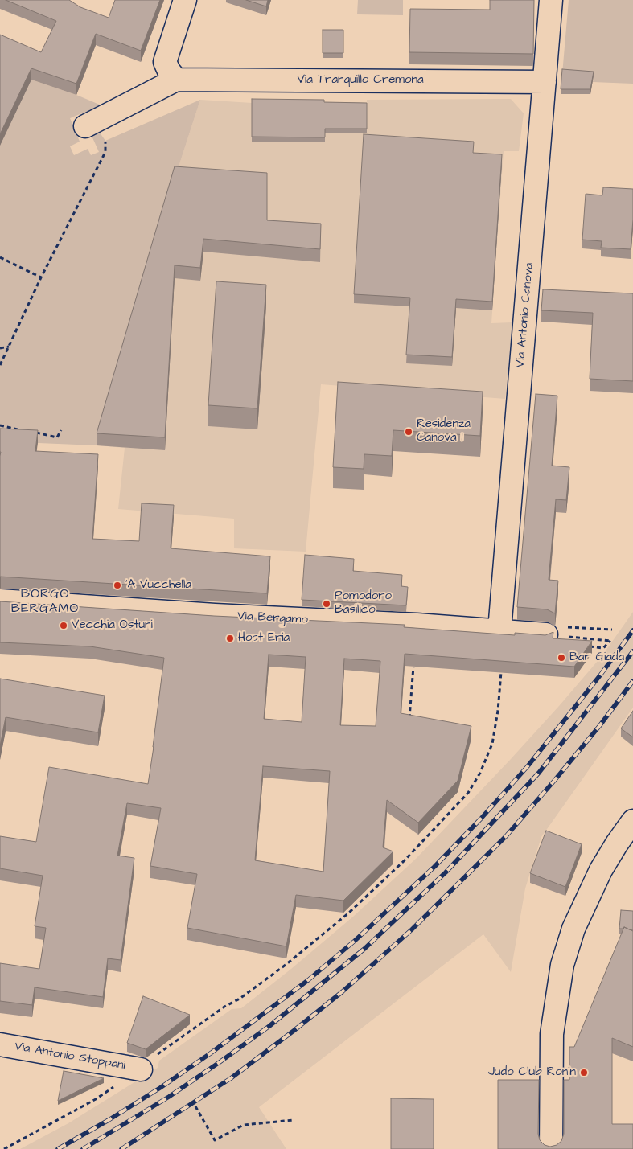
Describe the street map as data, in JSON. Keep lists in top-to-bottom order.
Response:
{
  "streets": {
    "street": [
      "Via Tranquillo Cremona",
      "Via Antonio Canova",
      "Via Bergamo",
      "Via Antonio Stoppani"
    ]
  },
  "crossings": [
    ["Via Tranquillo Cremona", "Via Antonio Canova"],
    ["Via Antonio Canova", "Via Bergamo"]
  ],
  "districts": ["BORGO BERGAMO"],
  "places": [
    "Residenza Canova 1",
    "'A Vucchella",
    "Pomodoro Basilico",
    "Vecchia Ostuni",
    "Host Eria",
    "Bar Giada",
    "Judo Club Ronin"
  ]
}
